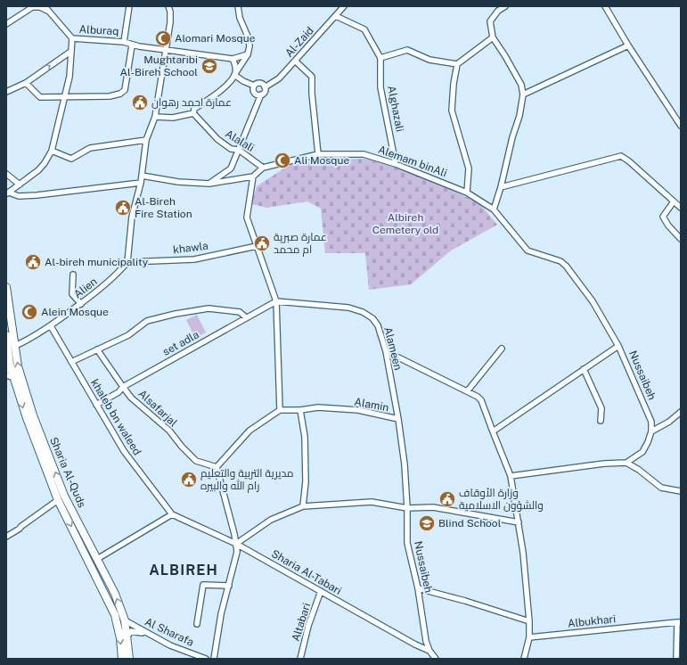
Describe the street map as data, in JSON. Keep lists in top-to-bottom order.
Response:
{
  "streets": {
    "main road": ["Sharia Al-Quds"],
    "street": [
      "Alburaq",
      "Al-Zaid",
      "Alghazali",
      "Alalali",
      "Alemam binAli",
      "khawla",
      "Alien",
      "set adla",
      "Alameen",
      "Nussaibeh",
      "Alamin",
      "Alsafarjal",
      "khaleb bn waleed",
      "Sharia Al-Tabari",
      "Albukhari",
      "Altabari",
      "Al Sharafa"
    ]
  },
  "crossings": [
    ["Alghazali", "Alemam binAli"],
    ["Alalali", "Alemam binAli"],
    ["Alemam binAli", "Nussaibeh"],
    ["khawla", "Alien"],
    ["Alien", "khaleb bn waleed"],
    ["Alien", "Sharia Al-Quds"],
    ["set adla", "Alameen"],
    ["set adla", "Alsafarjal"],
    ["set adla", "khaleb bn waleed"],
    ["Alameen", "Alamin"],
    ["Nussaibeh", "Alamin"],
    ["Nussaibeh", "Sharia Al-Tabari"],
    ["khaleb bn waleed", "Sharia Al-Tabari"],
    ["Sharia Al-Quds", "Al Sharafa"],
    ["Sharia Al-Tabari", "Altabari"]
  ],
  "districts": ["ALBIREH"],
  "parks": ["Albireh Cemetery old"],
  "places": {
    "mosque": ["Alomari Mosque", "Ali Mosque", "Alein Mosque"],
    "school or university": ["Mughtaribi Al-Bireh School", "Blind School"],
    "public building": [
      "عمارة احمد رهوان",
      "Al-Bireh Fire Station",
      "عمارة صبرية ام محمد",
      "Al-bireh municipality",
      "مديرية التربية والتعليم رام الله والبيره",
      "وزارة الأوقاف والشؤون الاسلامية"
    ]
  }
}
